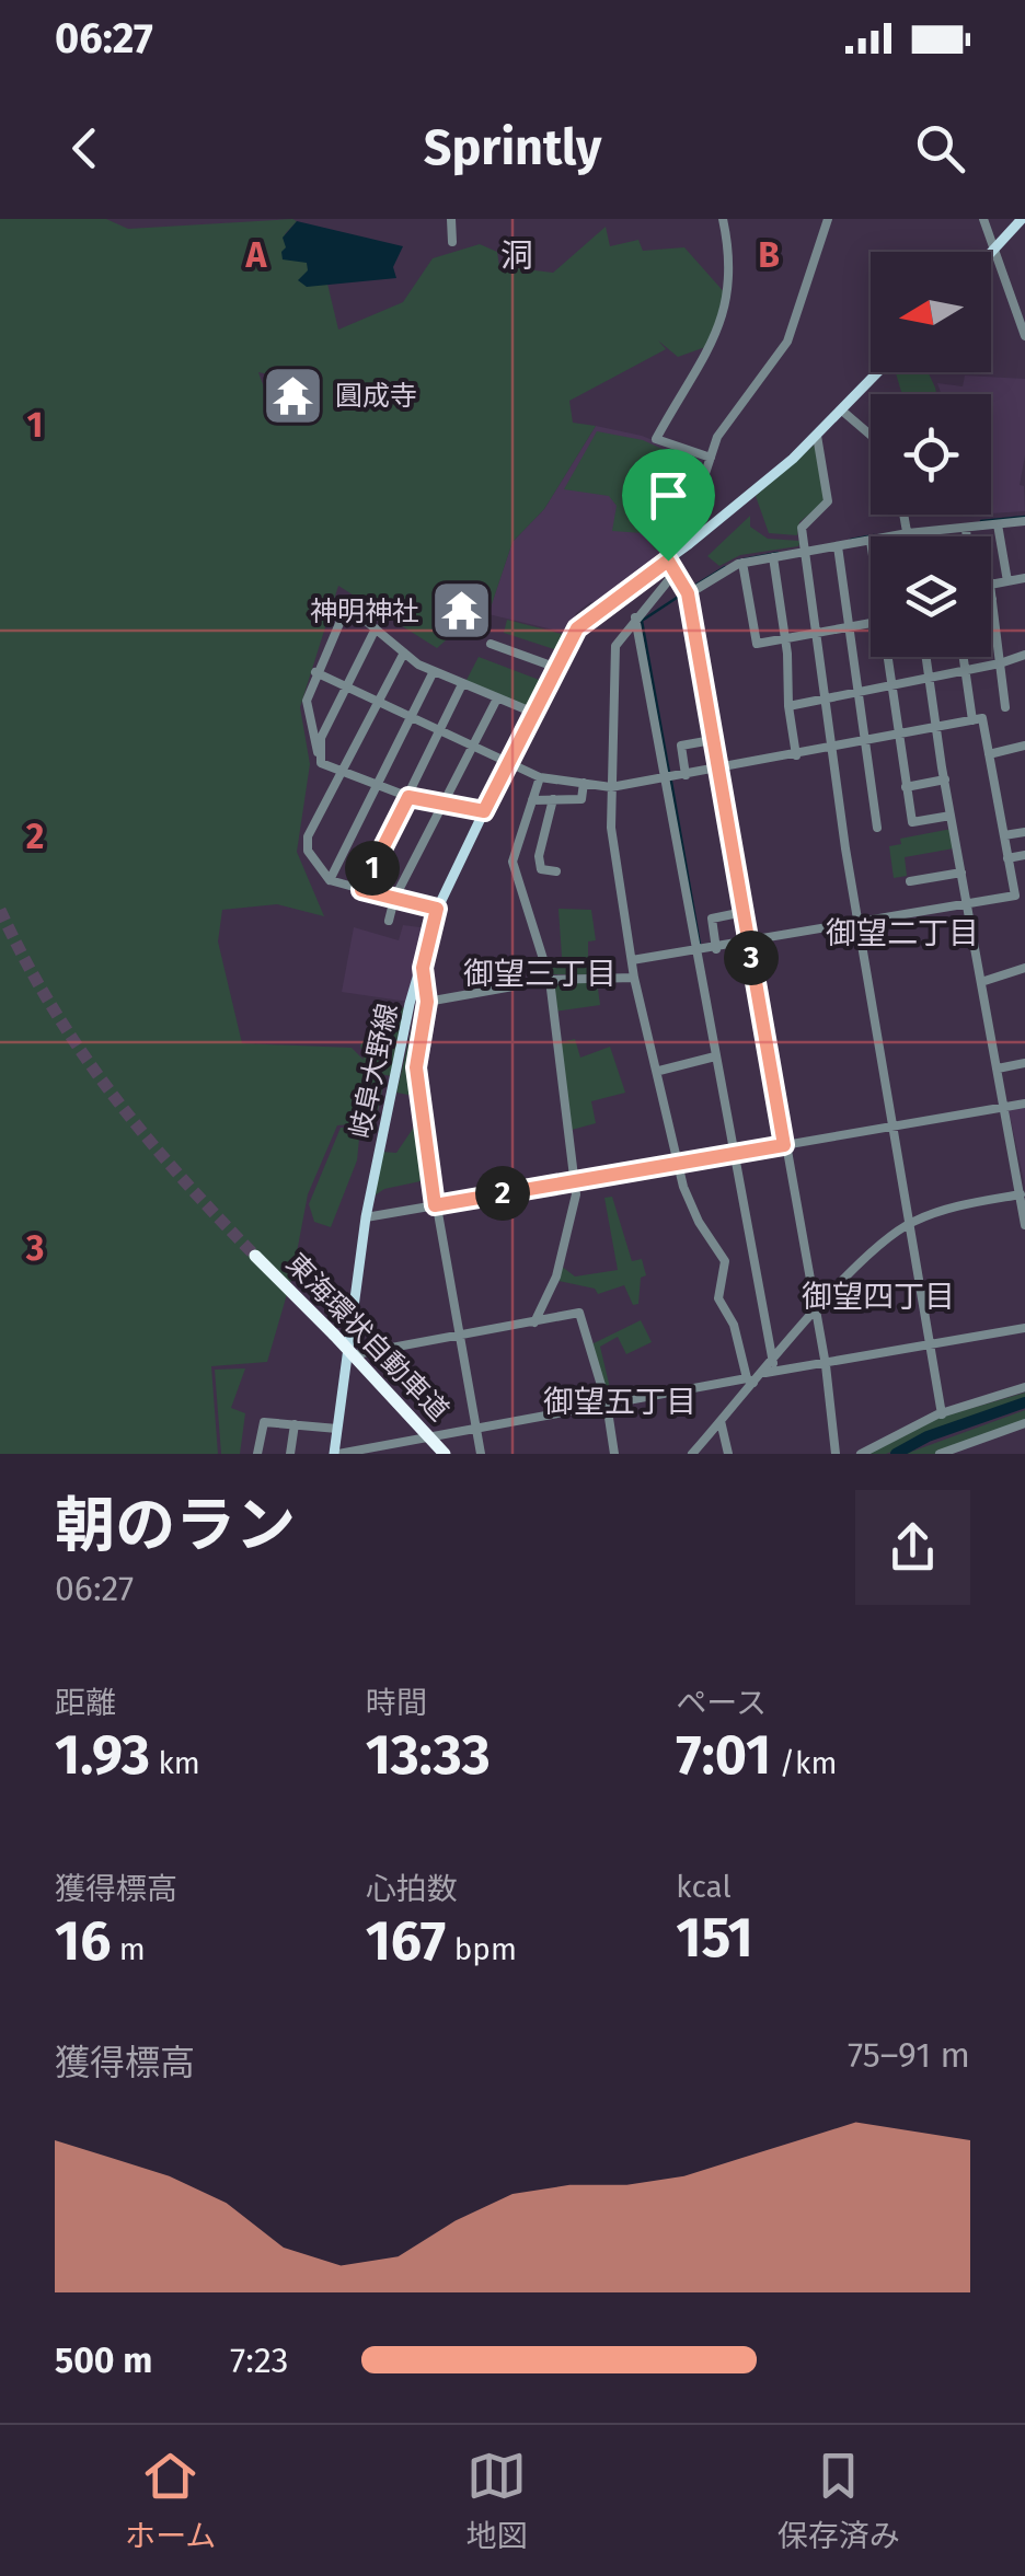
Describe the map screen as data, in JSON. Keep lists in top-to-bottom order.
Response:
{
  "streets": {
    "highway": ["東海環状自動車道"],
    "main road": ["岐阜大野線"]
  },
  "districts": [
    "洞",
    "御望二丁目",
    "御望三丁目",
    "御望四丁目",
    "御望五丁目"
  ],
  "places": {
    "temple": ["圓成寺", "神明神社"]
  },
  "north": "left",
  "page": {
    "status": "06:27",
    "header": "Sprintly",
    "pins": ["1", "3", "2"],
    "heading": ["朝のラン", "06:27"],
    "stats": [
      ["距離", "1.93 km"],
      ["時間", "13:33"],
      ["ペース", "7:01 /km"],
      ["獲得標高", "16 m"],
      ["心拍数", "167 bpm"],
      ["kcal", "151"]
    ],
    "chart": ["獲得標高", "75–91 m"],
    "list": [
      {
        "name": "500 m",
        "note": "7:23"
      }
    ],
    "tabs": ["ホーム", "地図", "保存済み"]
  },
  "grid": {
    "columns": ["A", "B"],
    "rows": ["1", "2", "3"]
  }
}
